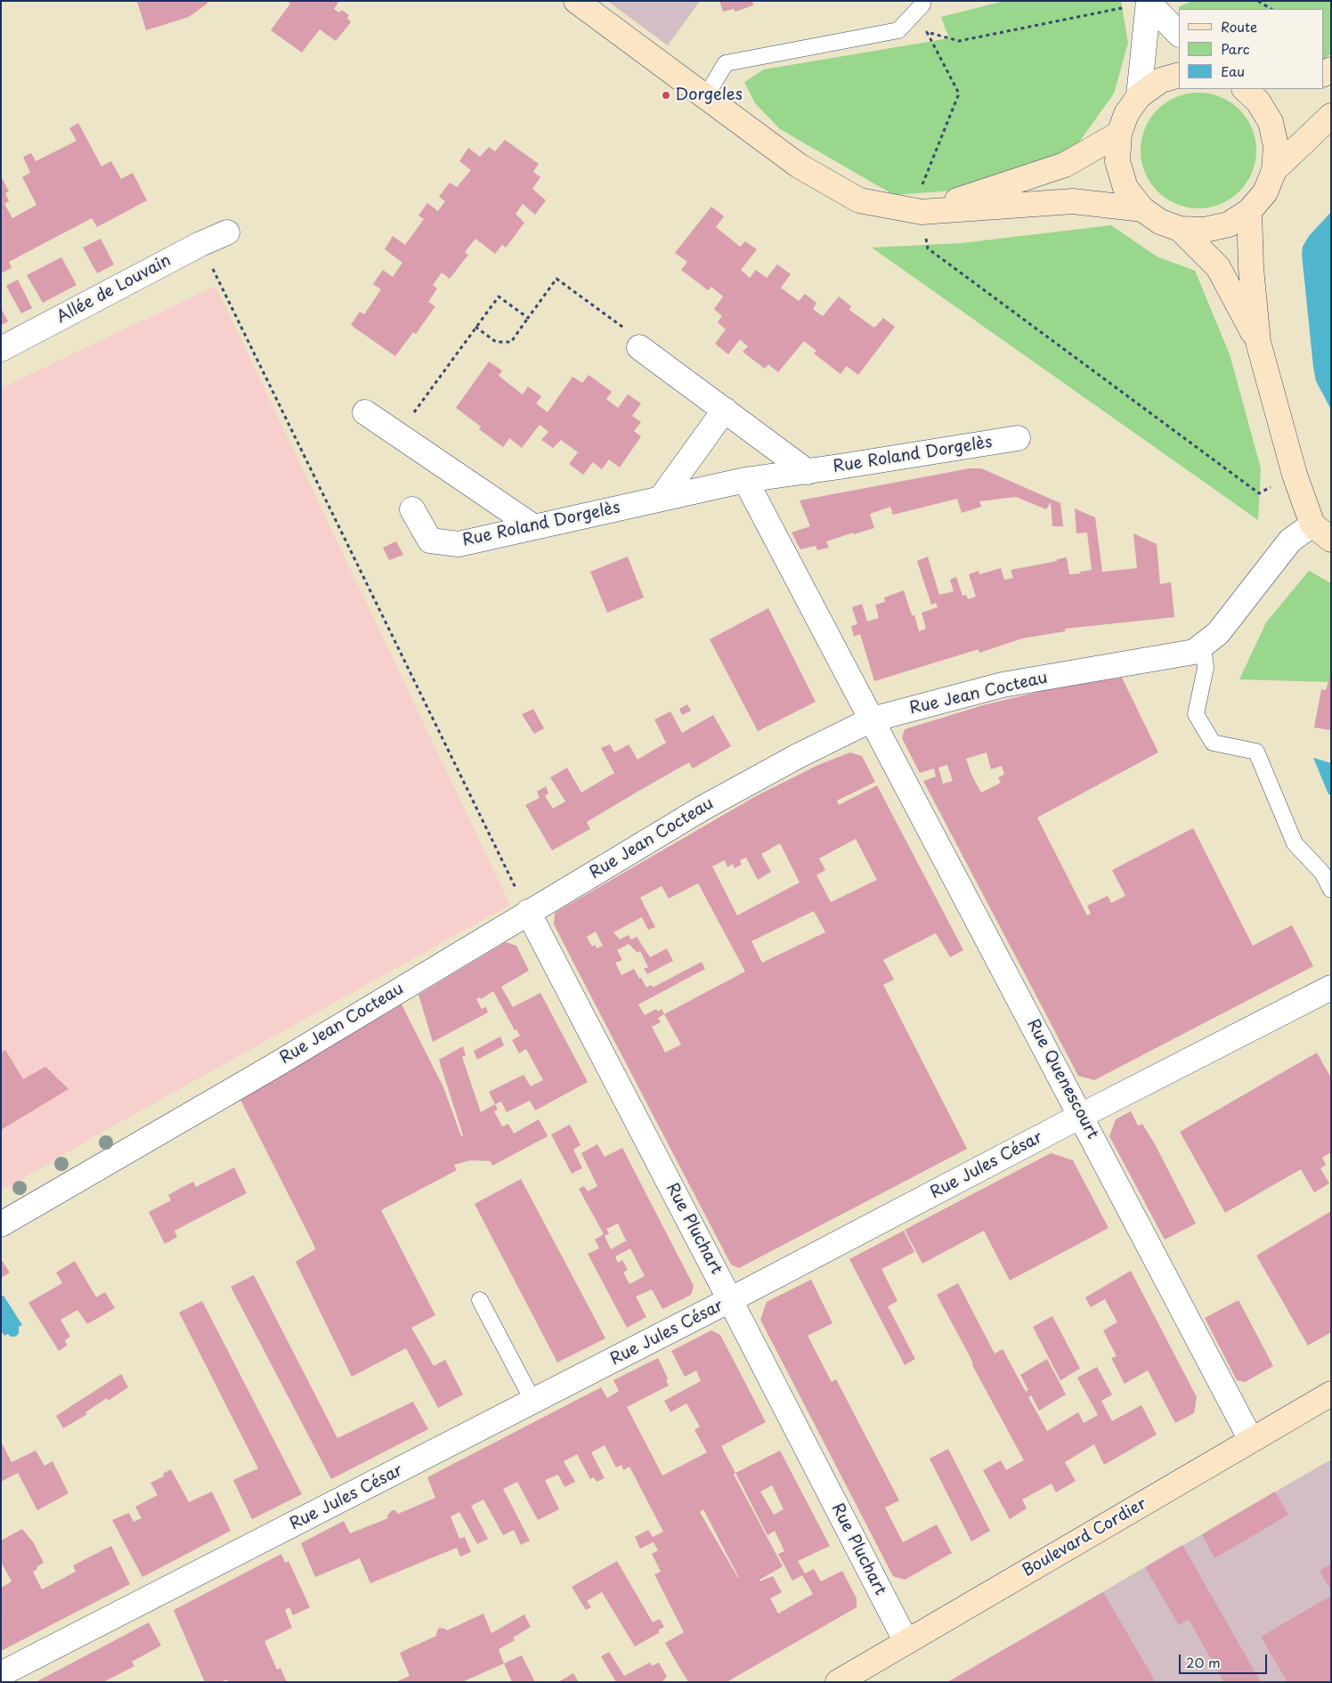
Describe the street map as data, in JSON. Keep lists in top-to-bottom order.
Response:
{
  "streets": {
    "main road": ["Boulevard Cordier"],
    "street": [
      "Allée de Louvain",
      "Rue Roland Dorgelès",
      "Rue Jean Cocteau",
      "Rue Quenescourt",
      "Rue Jules César",
      "Rue Pluchart"
    ]
  },
  "crossings": [
    ["Rue Jean Cocteau", "Rue Quenescourt"],
    ["Rue Jean Cocteau", "Rue Pluchart"],
    ["Rue Quenescourt", "Rue Jules César"],
    ["Rue Quenescourt", "Boulevard Cordier"],
    ["Rue Jules César", "Rue Pluchart"],
    ["Rue Pluchart", "Boulevard Cordier"]
  ],
  "places": ["Dorgeles"],
  "legend": ["Route", "Parc", "Eau"],
  "scale_bar": "20 m"
}
